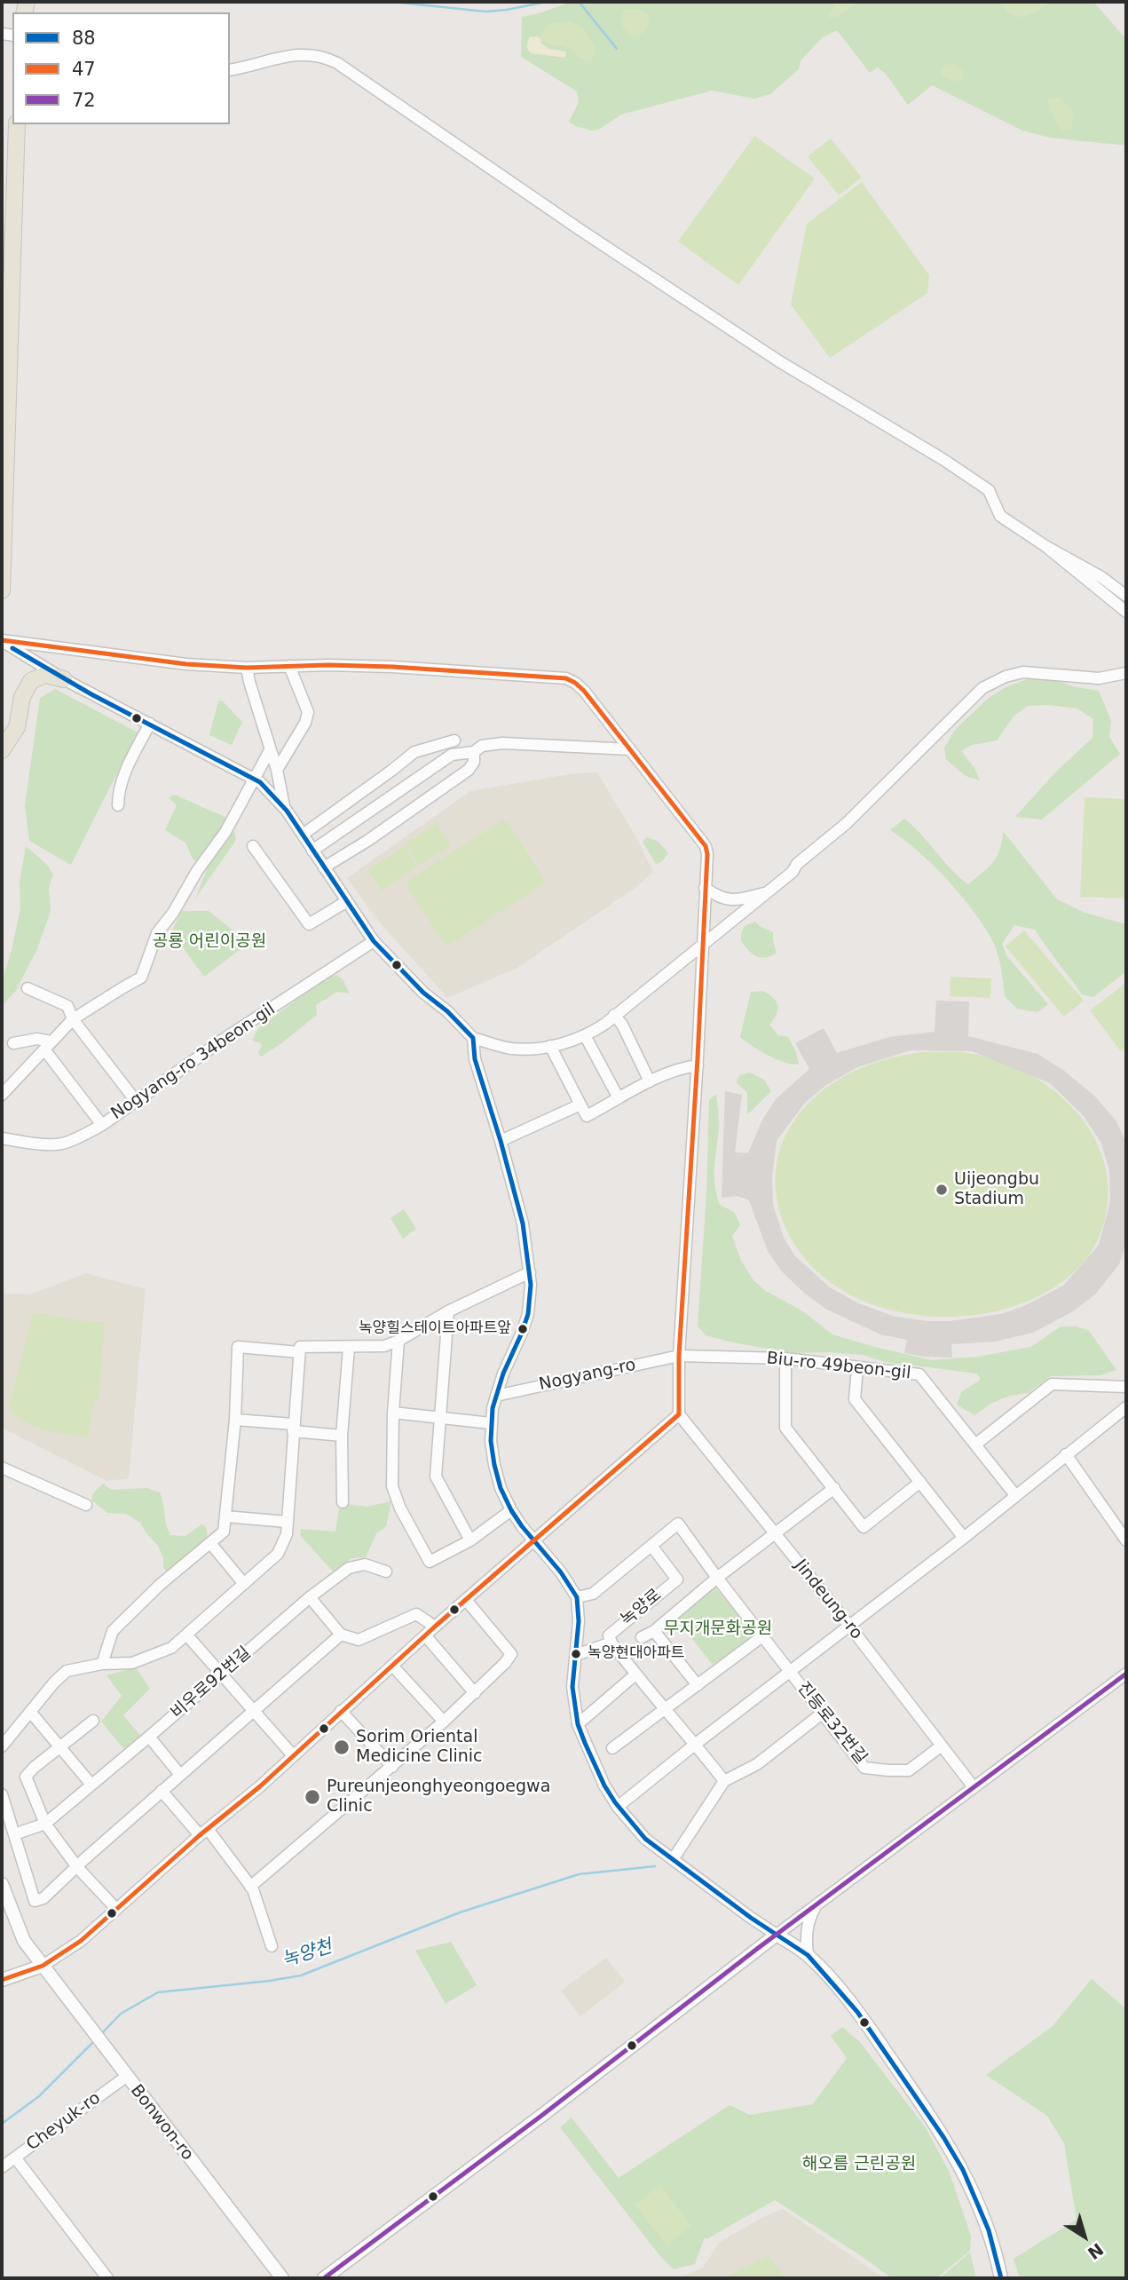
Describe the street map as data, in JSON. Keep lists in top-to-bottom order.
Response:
{
  "streets": {
    "street": [
      "Nogyang-ro 34beon-gil",
      "Biu-ro 49beon-gil",
      "Nogyang-ro",
      "Jindeung-ro",
      "녹양로",
      "비우로92번길",
      "진등로32번길",
      "Cheyuk-ro",
      "Bonwon-ro"
    ]
  },
  "crossings": [
    ["Biu-ro 49beon-gil", "Nogyang-ro"],
    ["Jindeung-ro", "진등로32번길"],
    ["녹양로", "진등로32번길"],
    ["Cheyuk-ro", "Bonwon-ro"]
  ],
  "water": ["녹양천"],
  "parks": ["공룡 어린이공원", "무지개문화공원", "해오름 근린공원"],
  "places": [
    "Uijeongbu Stadium",
    "녹양힐스테이트아파트앞",
    "녹양현대아파트",
    "Sorim Oriental Medicine Clinic",
    "Pureunjeonghyeongoegwa Clinic"
  ],
  "lines": ["transit line 47", "transit line 88", "transit line 72"],
  "legend": ["88", "47", "72"],
  "north": "bottom right"
}
